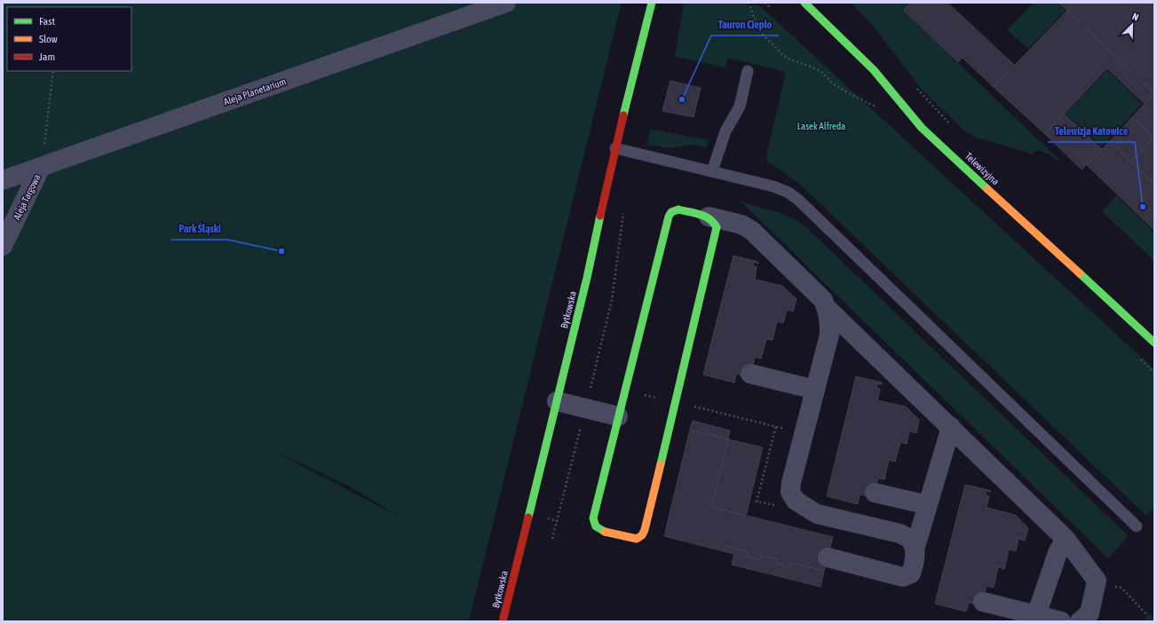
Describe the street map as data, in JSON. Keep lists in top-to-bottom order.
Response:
{
  "streets": {
    "street": [
      "Aleja Planetarium",
      "Telewizyjna",
      "Aleja Targowa",
      "Bytkowska"
    ]
  },
  "crossings": [
    ["Aleja Planetarium", "Aleja Targowa"]
  ],
  "parks": ["Lasek Alfreda"],
  "places": ["Tauron Ciepło", "Telewizja Katowice", "Park Śląski"],
  "legend": ["Fast", "Slow", "Jam"],
  "north": "top right"
}
